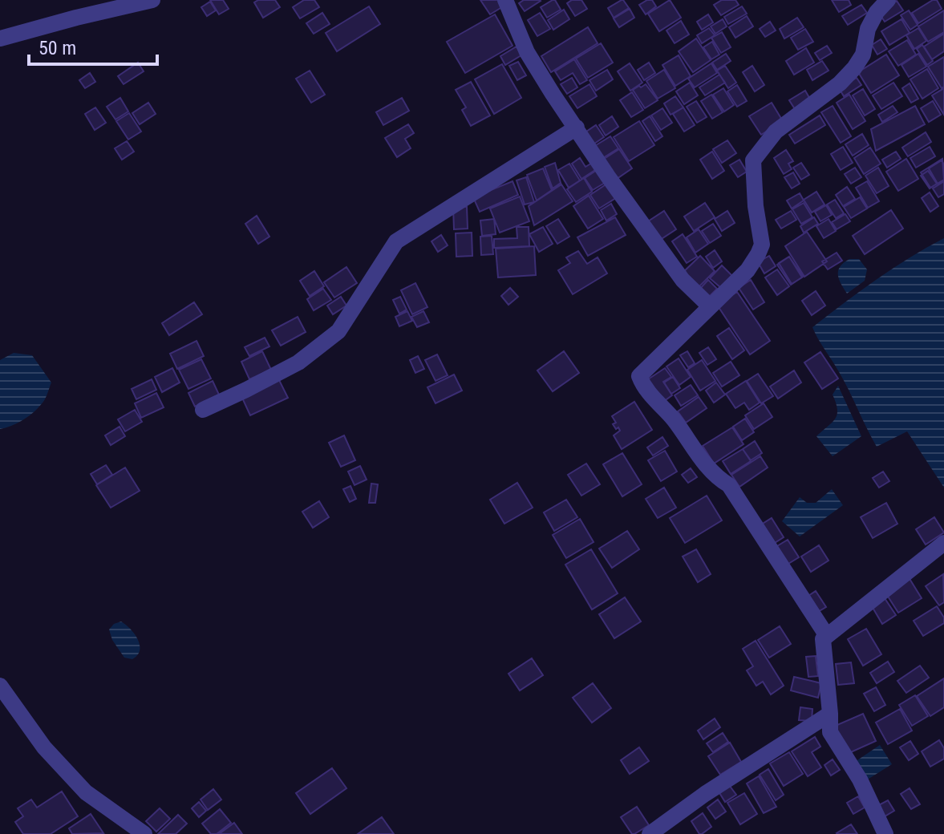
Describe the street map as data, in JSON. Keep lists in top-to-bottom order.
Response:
{
  "scale_bar": "50 m"
}
